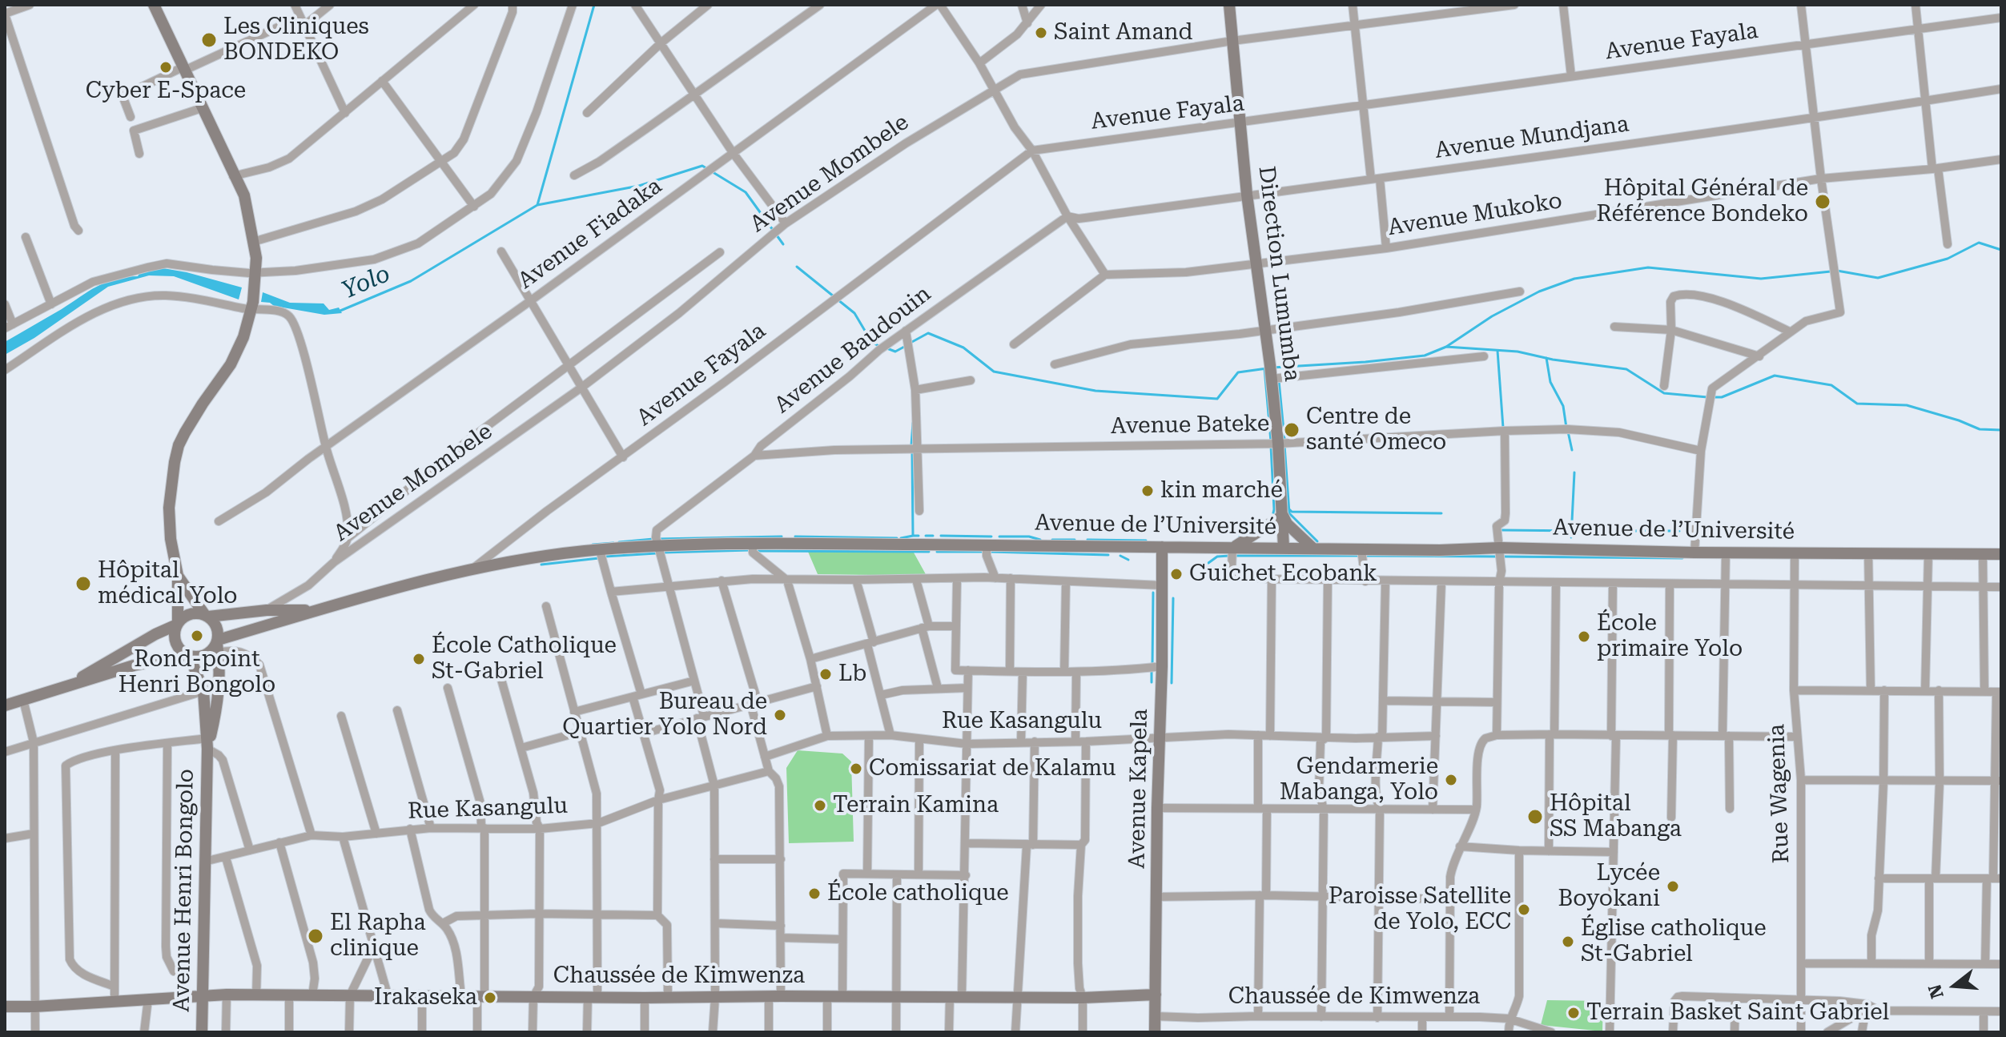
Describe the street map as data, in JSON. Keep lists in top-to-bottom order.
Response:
{
  "streets": {
    "street": [
      "Avenue Fayala",
      "Avenue Mundjana",
      "Avenue Mombele",
      "Avenue Mukoko",
      "Avenue Fiadaka",
      "Direction Lumumba",
      "Avenue Baudouin",
      "Avenue Bateke",
      "Avenue de l’Université",
      "Rue Kasangulu",
      "Avenue Kapela",
      "Rue Wagenia",
      "Avenue Henri Bongolo",
      "Chaussée de Kimwenza"
    ]
  },
  "crossings": [
    ["Avenue Fayala", "Direction Lumumba"],
    ["Avenue Fayala", "Avenue de l’Université"],
    ["Avenue Mundjana", "Direction Lumumba"],
    ["Avenue Mundjana", "Avenue Baudouin"],
    ["Avenue Mombele", "Direction Lumumba"],
    ["Avenue Mombele", "Avenue de l’Université"],
    ["Avenue Mukoko", "Direction Lumumba"],
    ["Direction Lumumba", "Avenue Bateke"],
    ["Direction Lumumba", "Avenue de l’Université"],
    ["Avenue Baudouin", "Avenue Bateke"],
    ["Avenue Baudouin", "Avenue de l’Université"],
    ["Avenue de l’Université", "Avenue Kapela"],
    ["Avenue de l’Université", "Rue Wagenia"],
    ["Rue Kasangulu", "Avenue Kapela"],
    ["Rue Kasangulu", "Avenue Henri Bongolo"],
    ["Avenue Kapela", "Chaussée de Kimwenza"],
    ["Avenue Henri Bongolo", "Chaussée de Kimwenza"]
  ],
  "water": ["Yolo"],
  "places": [
    "Saint Amand",
    "Les Cliniques BONDEKO",
    "Cyber E-Space",
    "Hôpital Général de Référence Bondeko",
    "Centre de santé Omeco",
    "kin marché",
    "Guichet Ecobank",
    "Hôpital médical Yolo",
    "Rond-point Henri Bongolo",
    "École primaire Yolo",
    "École Catholique St-Gabriel",
    "Lb",
    "Bureau de Quartier Yolo Nord",
    "Comissariat de Kalamu",
    "Gendarmerie Mabanga, Yolo",
    "Terrain Kamina",
    "Hôpital SS Mabanga",
    "Lycée Boyokani",
    "École catholique",
    "Paroisse Satellite de Yolo, ECC",
    "El Rapha clinique",
    "Église catholique St-Gabriel",
    "Irakaseka",
    "Terrain Basket Saint Gabriel"
  ],
  "north": "left"
}
